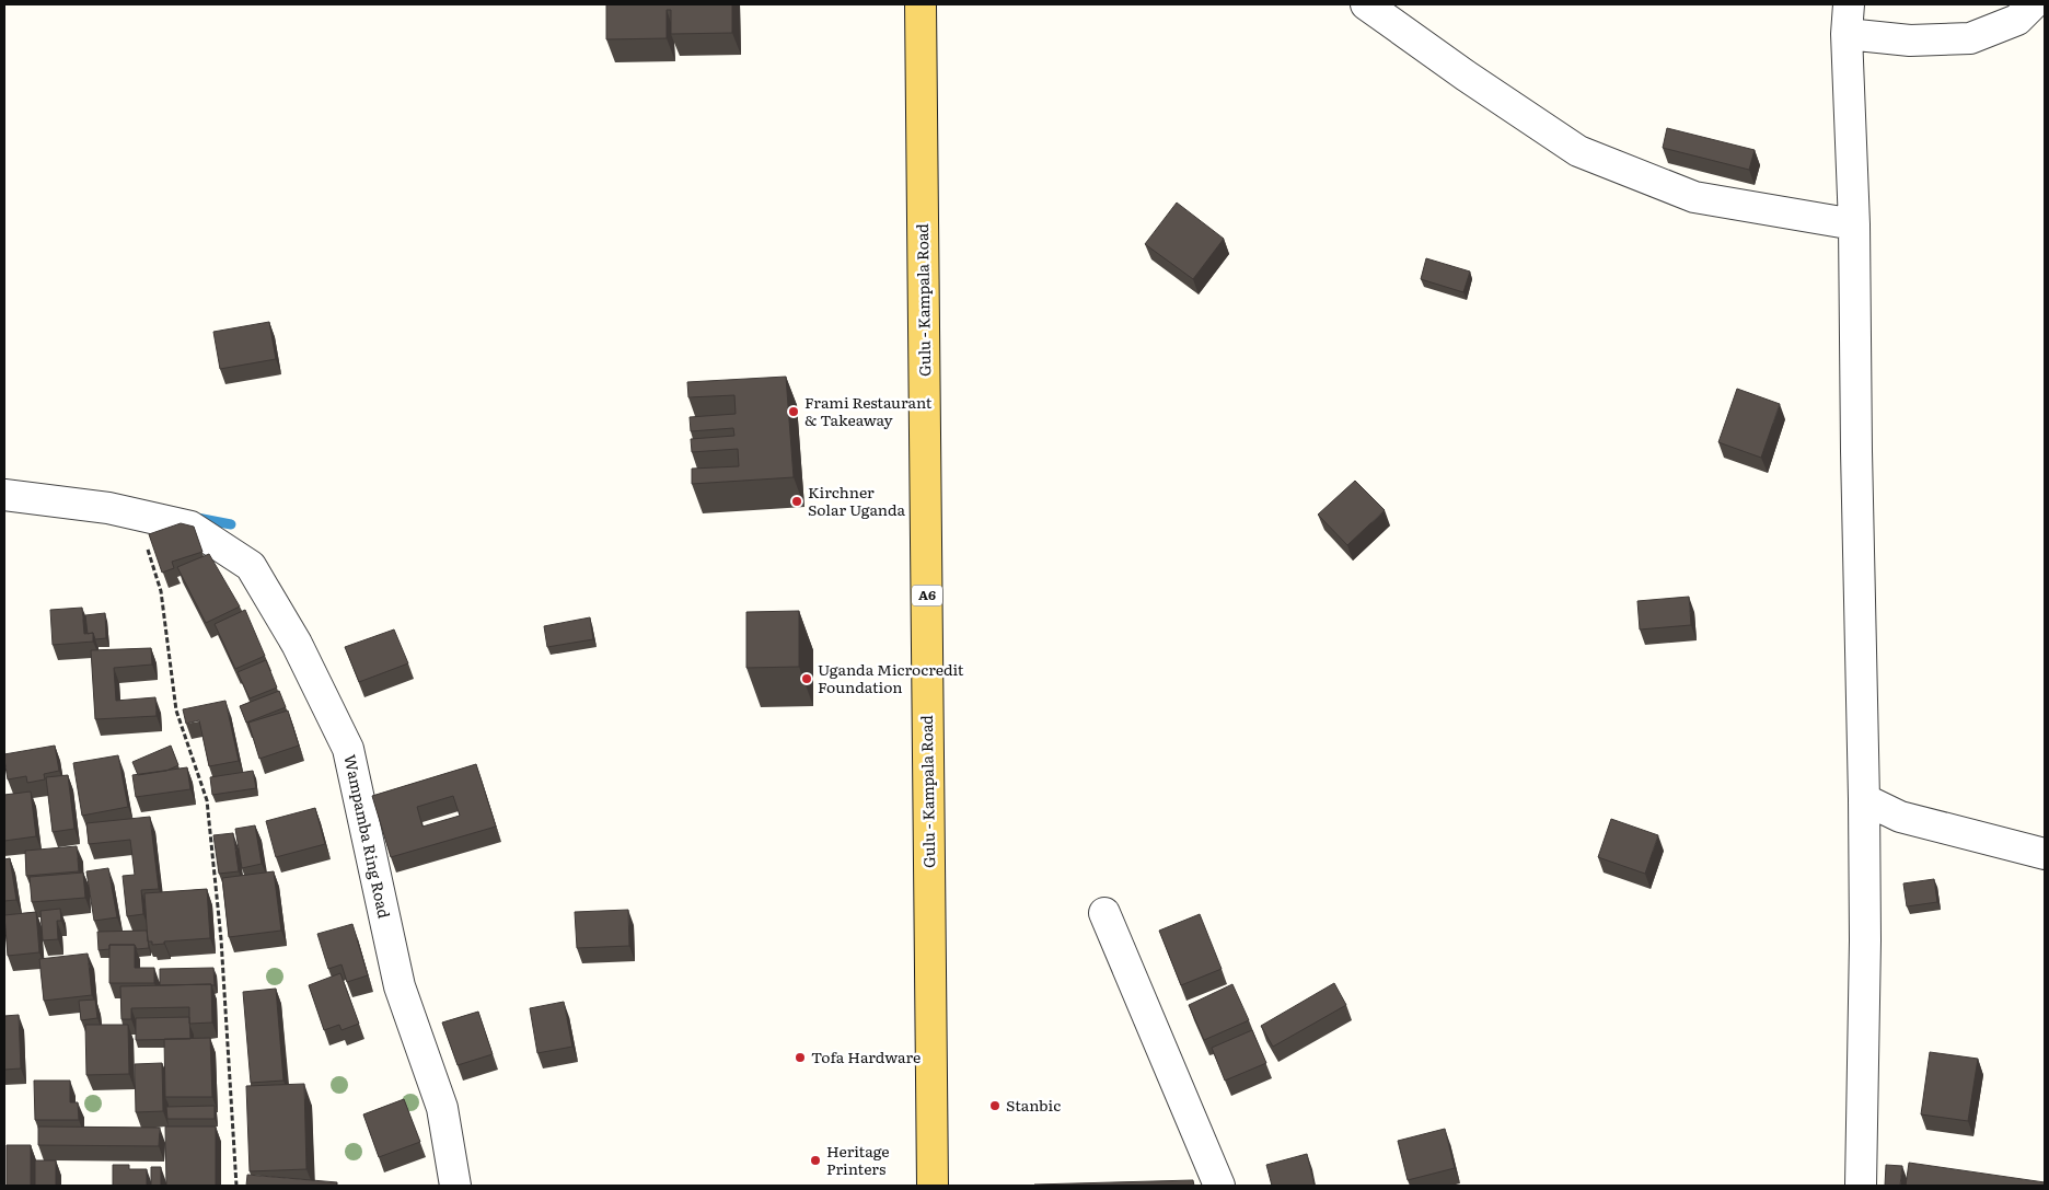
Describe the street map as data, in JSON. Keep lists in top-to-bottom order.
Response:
{
  "streets": {
    "main road": ["Gulu - Kampala Road", "A6"],
    "street": ["Wampamba Ring Road"]
  },
  "places": [
    "Frami Restaurant & Takeaway",
    "Kirchner Solar Uganda",
    "Uganda Microcredit Foundation",
    "Tofa Hardware",
    "Stanbic",
    "Heritage Printers"
  ]
}
